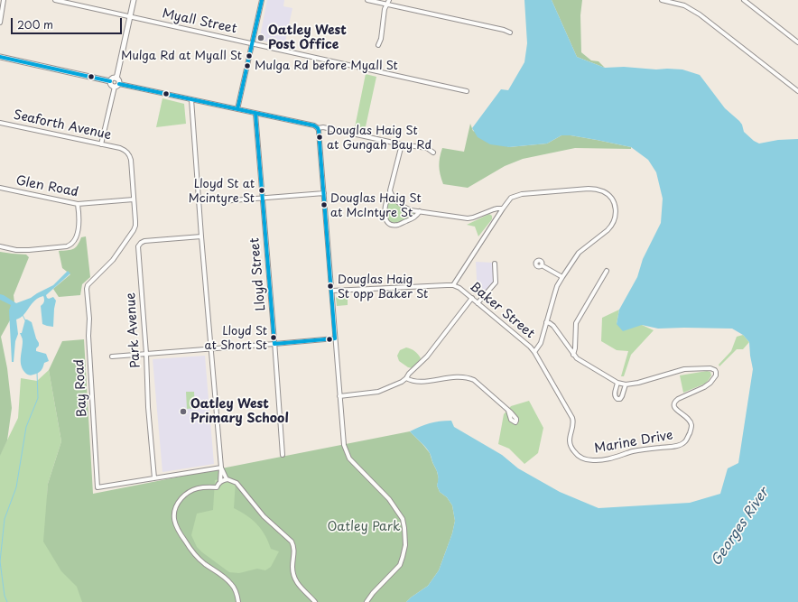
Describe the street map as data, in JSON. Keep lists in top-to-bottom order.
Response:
{
  "streets": {
    "street": [
      "Myall Street",
      "Seaforth Avenue",
      "Glen Road",
      "Lloyd Street",
      "Baker Street",
      "Park Avenue",
      "Bay Road",
      "Marine Drive"
    ]
  },
  "crossings": [
    ["Seaforth Avenue", "Glen Road"],
    ["Seaforth Avenue", "Bay Road"],
    ["Glen Road", "Bay Road"],
    ["Baker Street", "Marine Drive"],
    ["Park Avenue", "Bay Road"]
  ],
  "water": ["Georges River"],
  "parks": ["Oatley Park"],
  "places": [
    "Oatley West Post Office",
    "Mulga Rd at Myall St",
    "Mulga Rd before Myall St",
    "Douglas Haig St at Gungah Bay Rd",
    "Lloyd St at Mcintyre St",
    "Douglas Haig St at McIntyre St",
    "Douglas Haig St opp Baker St",
    "Lloyd St at Short St",
    "Oatley West Primary School"
  ],
  "scale_bar": "200 m"
}
